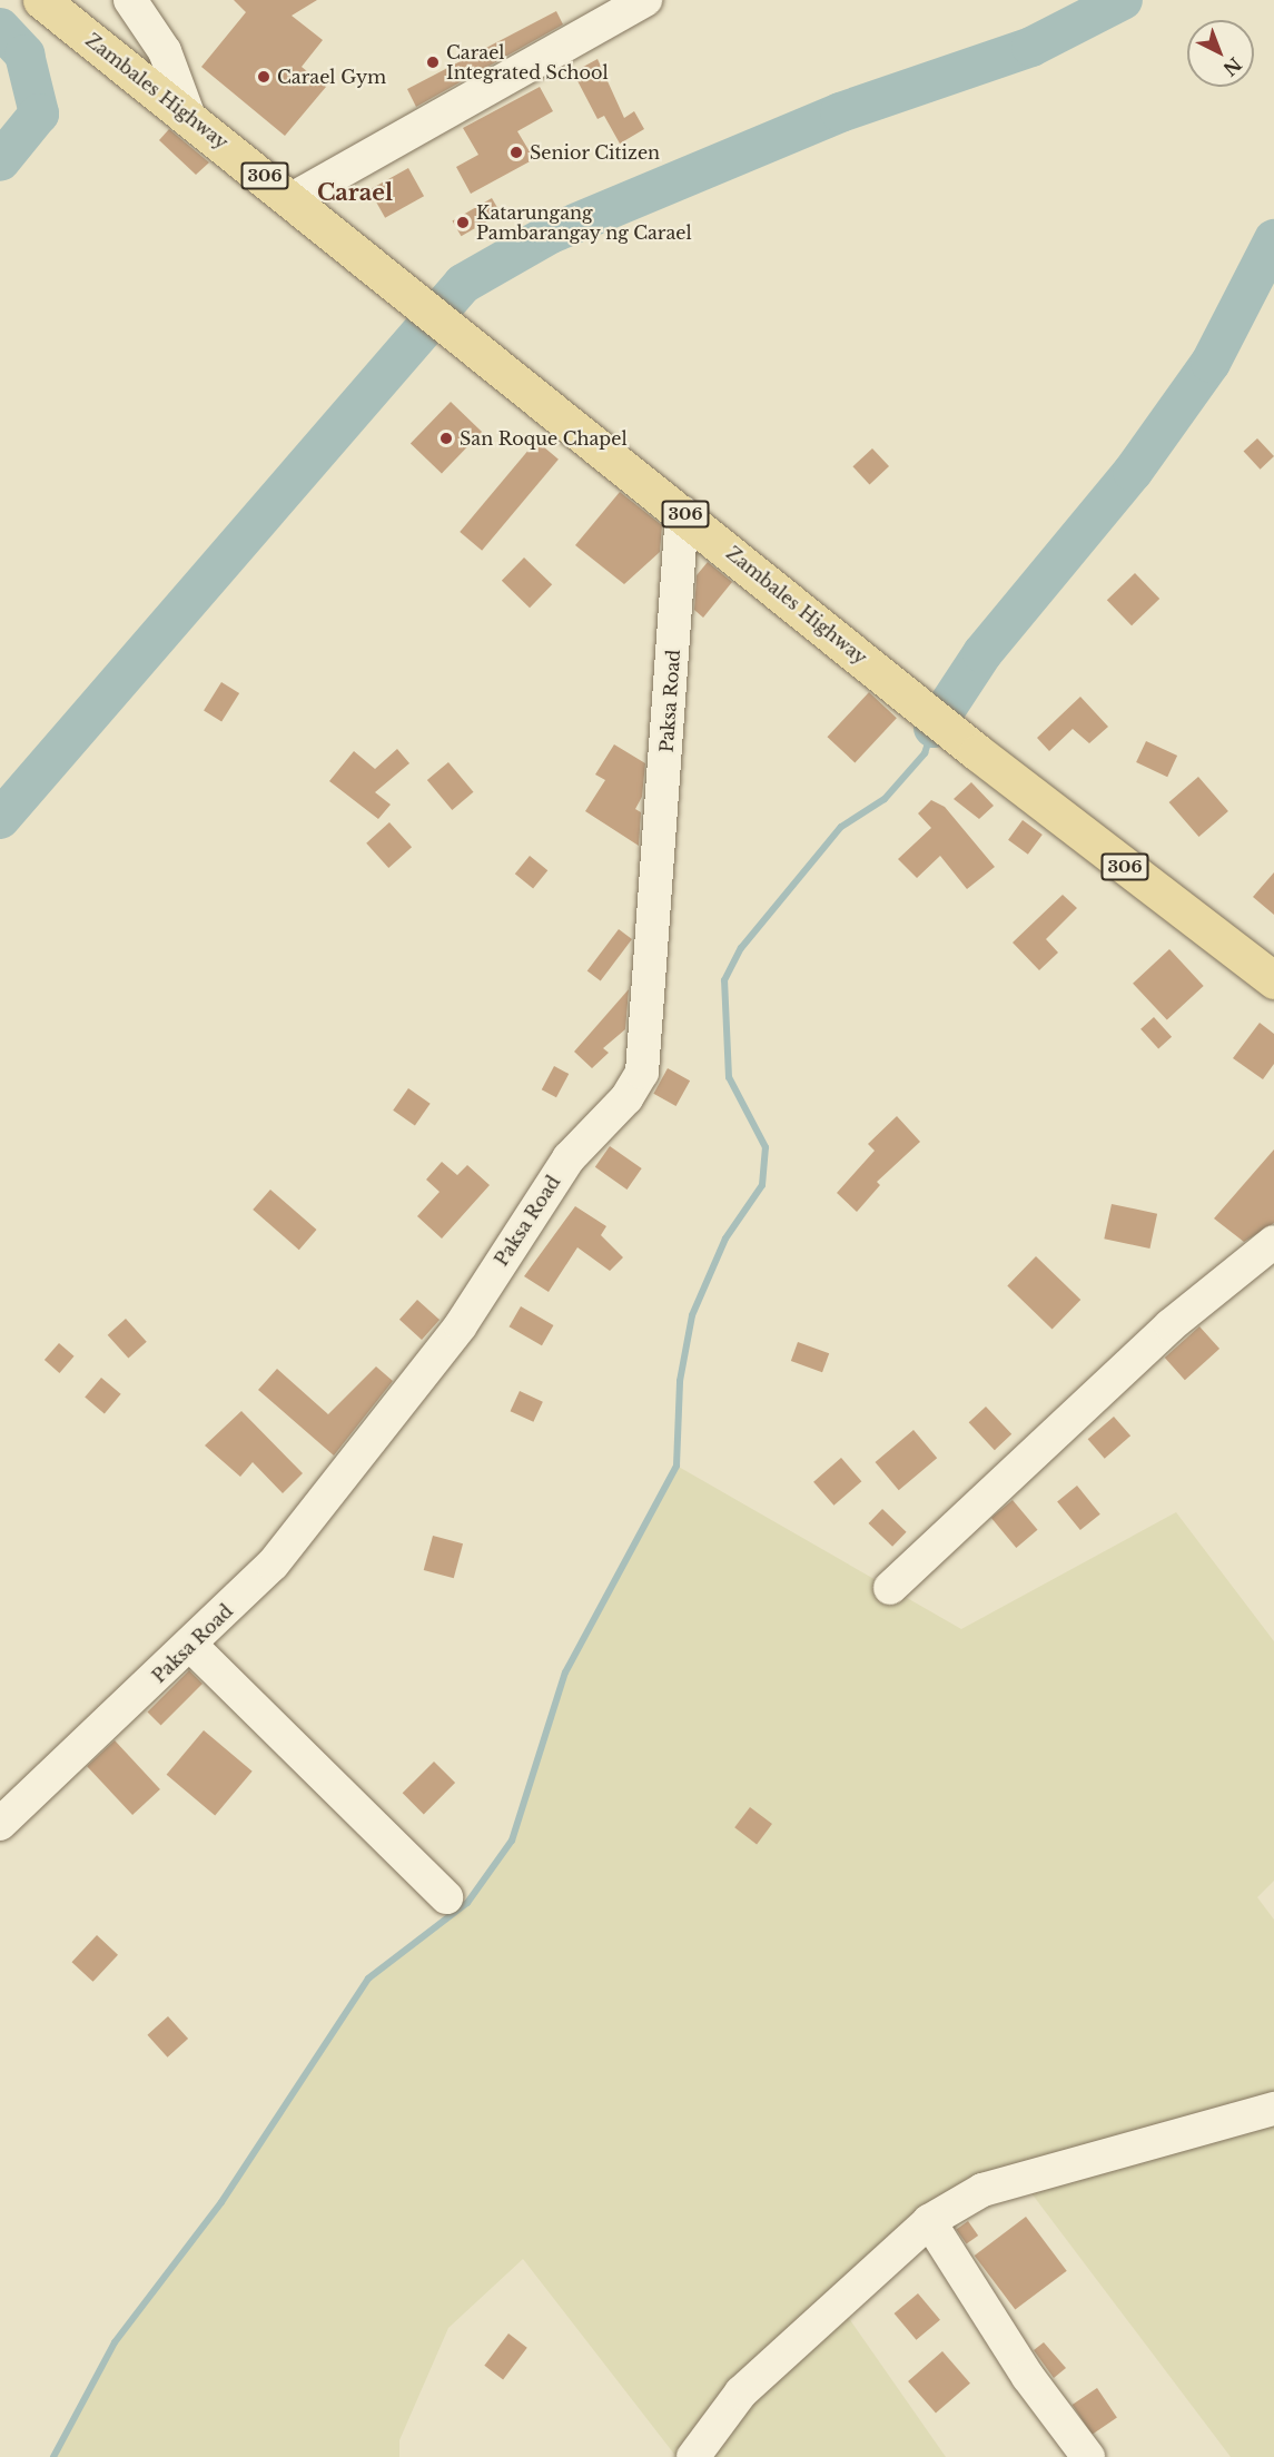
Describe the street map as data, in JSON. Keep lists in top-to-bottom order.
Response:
{
  "streets": {
    "main road": ["Zambales Highway", "306"],
    "street": ["Paksa Road"]
  },
  "crossings": [
    ["Zambales Highway", "Paksa Road"]
  ],
  "districts": ["Carael"],
  "places": [
    "Carael Integrated School",
    "Carael Gym",
    "Senior Citizen",
    "Katarungang Pambarangay ng Carael",
    "San Roque Chapel"
  ],
  "north": "bottom right"
}
